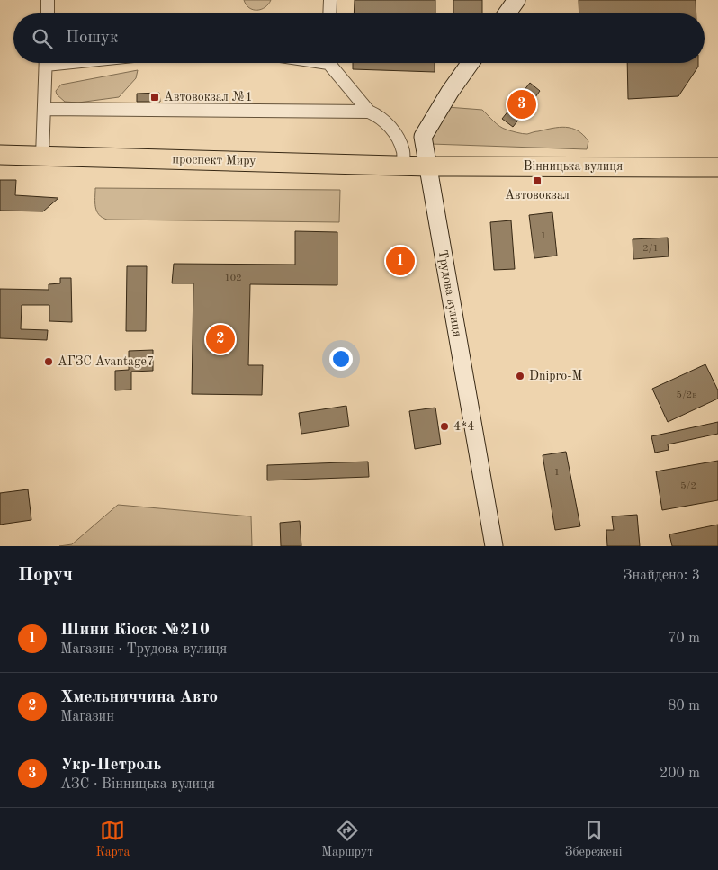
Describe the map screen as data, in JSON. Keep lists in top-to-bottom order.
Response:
{
  "streets": {
    "main road": ["проспект Миру", "Вінницька вулиця", "Трудова вулиця"]
  },
  "crossings": [
    ["проспект Миру", "Вінницька вулиця"],
    ["проспект Миру", "Трудова вулиця"],
    ["Вінницька вулиця", "Трудова вулиця"]
  ],
  "places": {
    "transit": ["Автовокзал №1", "Автовокзал"],
    "other": ["АГЗС Avantage7", "Dnipro-M", "4*4"]
  },
  "house_numbers": [
    "1",
    "2/1",
    "102",
    "5/2в",
    "1",
    "5/2"
  ],
  "page": {
    "search": "Пошук",
    "pins": ["3", "1", "2"],
    "heading": ["Поруч", "Знайдено: 3"],
    "list": [
      {
        "mark": "1",
        "name": "Шини Кіоск №210",
        "note": "Магазин · Трудова вулиця",
        "value": "70 m"
      },
      {
        "mark": "2",
        "name": "Хмельниччина Авто",
        "note": "Магазин",
        "value": "80 m"
      },
      {
        "mark": "3",
        "name": "Укр-Петроль",
        "note": "АЗС · Вінницька вулиця",
        "value": "200 m"
      }
    ],
    "nav": ["Карта", "Маршрут", "Збережені"]
  }
}
